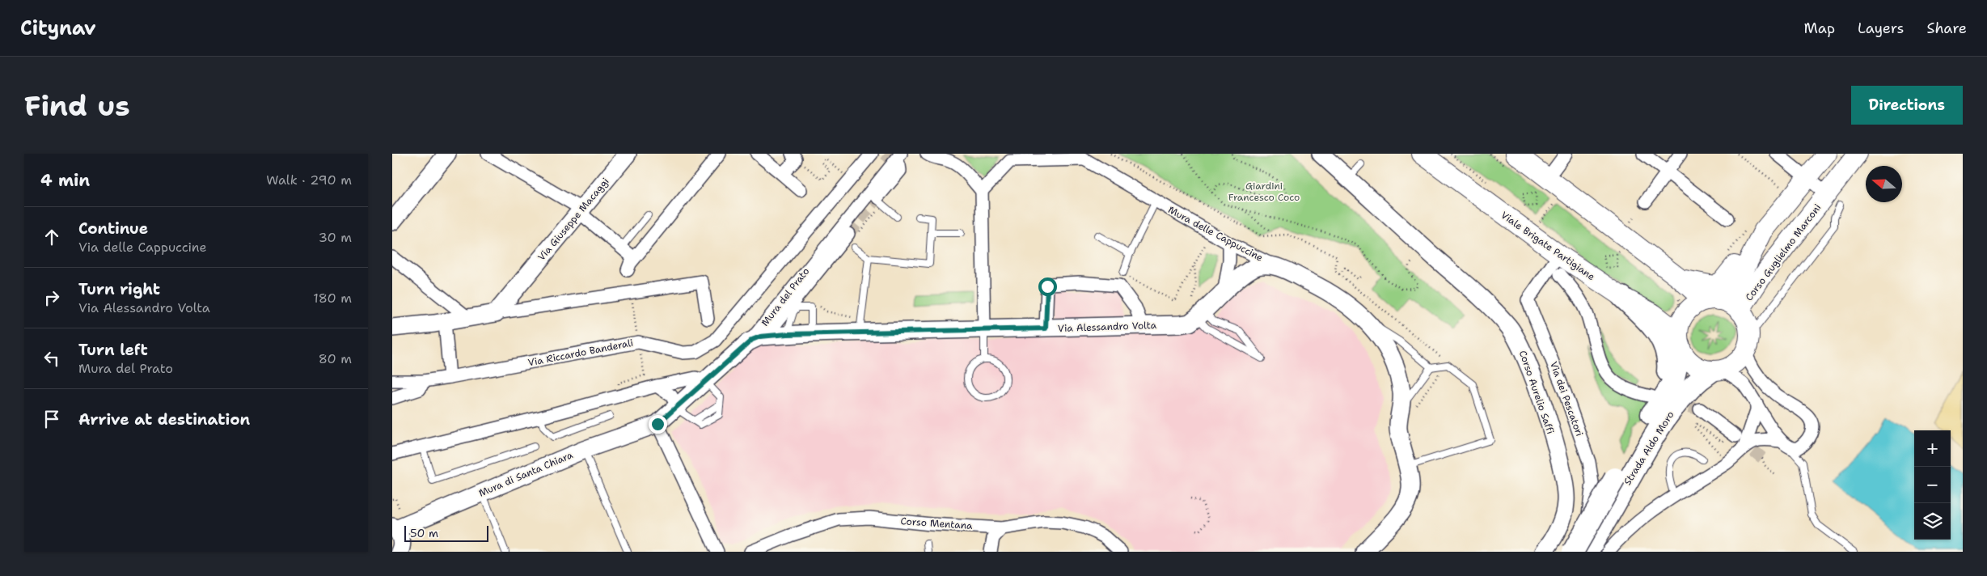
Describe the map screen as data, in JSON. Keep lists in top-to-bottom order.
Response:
{
  "streets": {
    "highway": ["Strada Aldo Moro"],
    "main road": ["Viale Brigate Partigiane", "Corso Guglielmo Marconi"],
    "street": [
      "Via Giuseppe Macaggi",
      "Mura delle Cappuccine",
      "Mura del Prato",
      "Via Alessandro Volta",
      "Via Riccardo Banderali",
      "Corso Aurelio Saffi",
      "Via dei Pescatori",
      "Mura di Santa Chiara",
      "Corso Mentana"
    ]
  },
  "crossings": [
    ["Mura delle Cappuccine", "Via Alessandro Volta"],
    ["Viale Brigate Partigiane", "Corso Guglielmo Marconi"],
    ["Viale Brigate Partigiane", "Via dei Pescatori"],
    ["Viale Brigate Partigiane", "Strada Aldo Moro"],
    ["Corso Guglielmo Marconi", "Strada Aldo Moro"],
    ["Mura del Prato", "Via Alessandro Volta"],
    ["Mura del Prato", "Mura di Santa Chiara"],
    ["Via dei Pescatori", "Strada Aldo Moro"]
  ],
  "parks": ["Giardini Francesco Coco"],
  "scale_bar": "50 m",
  "north": "left",
  "page": {
    "header": "Citynav",
    "nav": ["Map", "Layers", "Share"],
    "buttons": "Directions",
    "title": "Find us",
    "heading": ["4 min", "Walk · 290 m"],
    "list": [
      ["Continue", "Via delle Cappuccine", "30 m"],
      ["Turn right", "Via Alessandro Volta", "180 m"],
      ["Turn left", "Mura del Prato", "80 m"],
      "Arrive at destination"
    ],
    "map_buttons": ["+", "−"],
    "scale": "50 m"
  }
}
